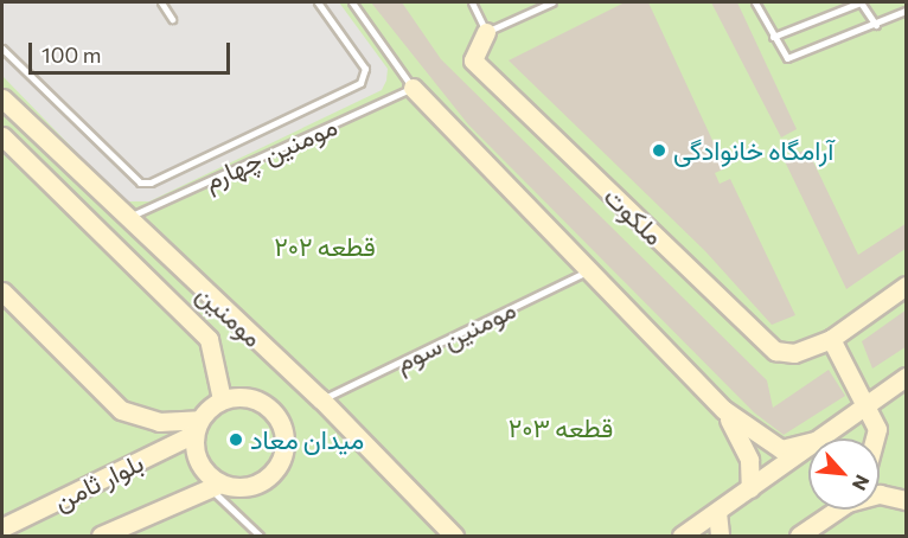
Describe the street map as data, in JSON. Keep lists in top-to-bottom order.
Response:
{
  "streets": {
    "street": ["ملکوت", "مومنین", "بلوار ثامن"],
    "lane": ["مومنین چهارم", "مومنین سوم"]
  },
  "crossings": [
    ["مومنین چهارم", "مومنین"],
    ["مومنین", "مومنین سوم"],
    ["مومنین", "بلوار ثامن"]
  ],
  "parks": ["قطعه ۲۰۲", "قطعه ۲۰۳"],
  "places": ["آرامگاه خانوادگی", "میدان معاد"],
  "scale_bar": "100 m",
  "north": "bottom right"
}
